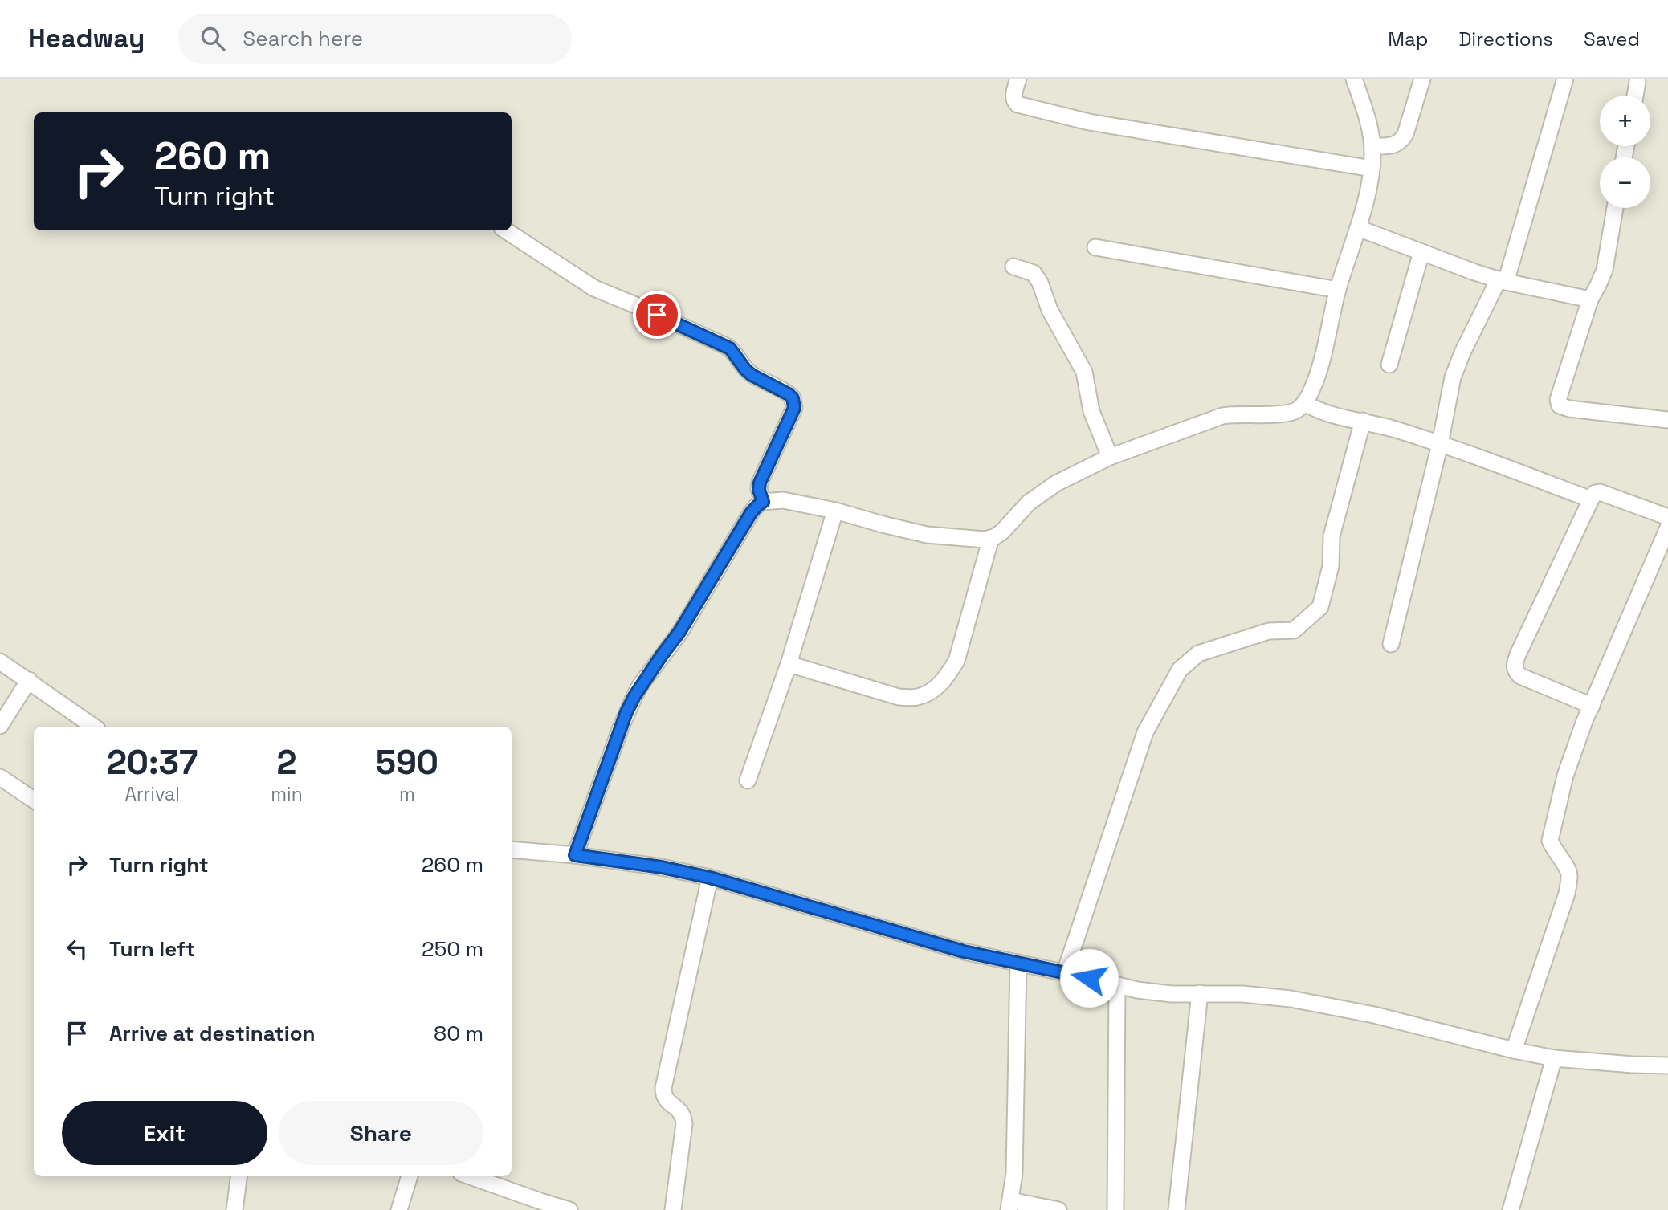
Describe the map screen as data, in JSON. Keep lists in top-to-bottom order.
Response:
{
  "page": {
    "header": "Headway",
    "search": "Search here",
    "nav": ["Map", "Directions", "Saved"],
    "map_buttons": ["+", "−"],
    "turn": ["260 m", "Turn right"],
    "eta": [
      "20:37",
      "Arrival",
      "2",
      "min",
      "590",
      "m"
    ],
    "list": [
      {
        "name": "Turn right",
        "value": "260 m"
      },
      {
        "name": "Turn left",
        "value": "250 m"
      },
      {
        "name": "Arrive at destination",
        "value": "80 m"
      }
    ],
    "buttons": ["Exit", "Share"]
  }
}
